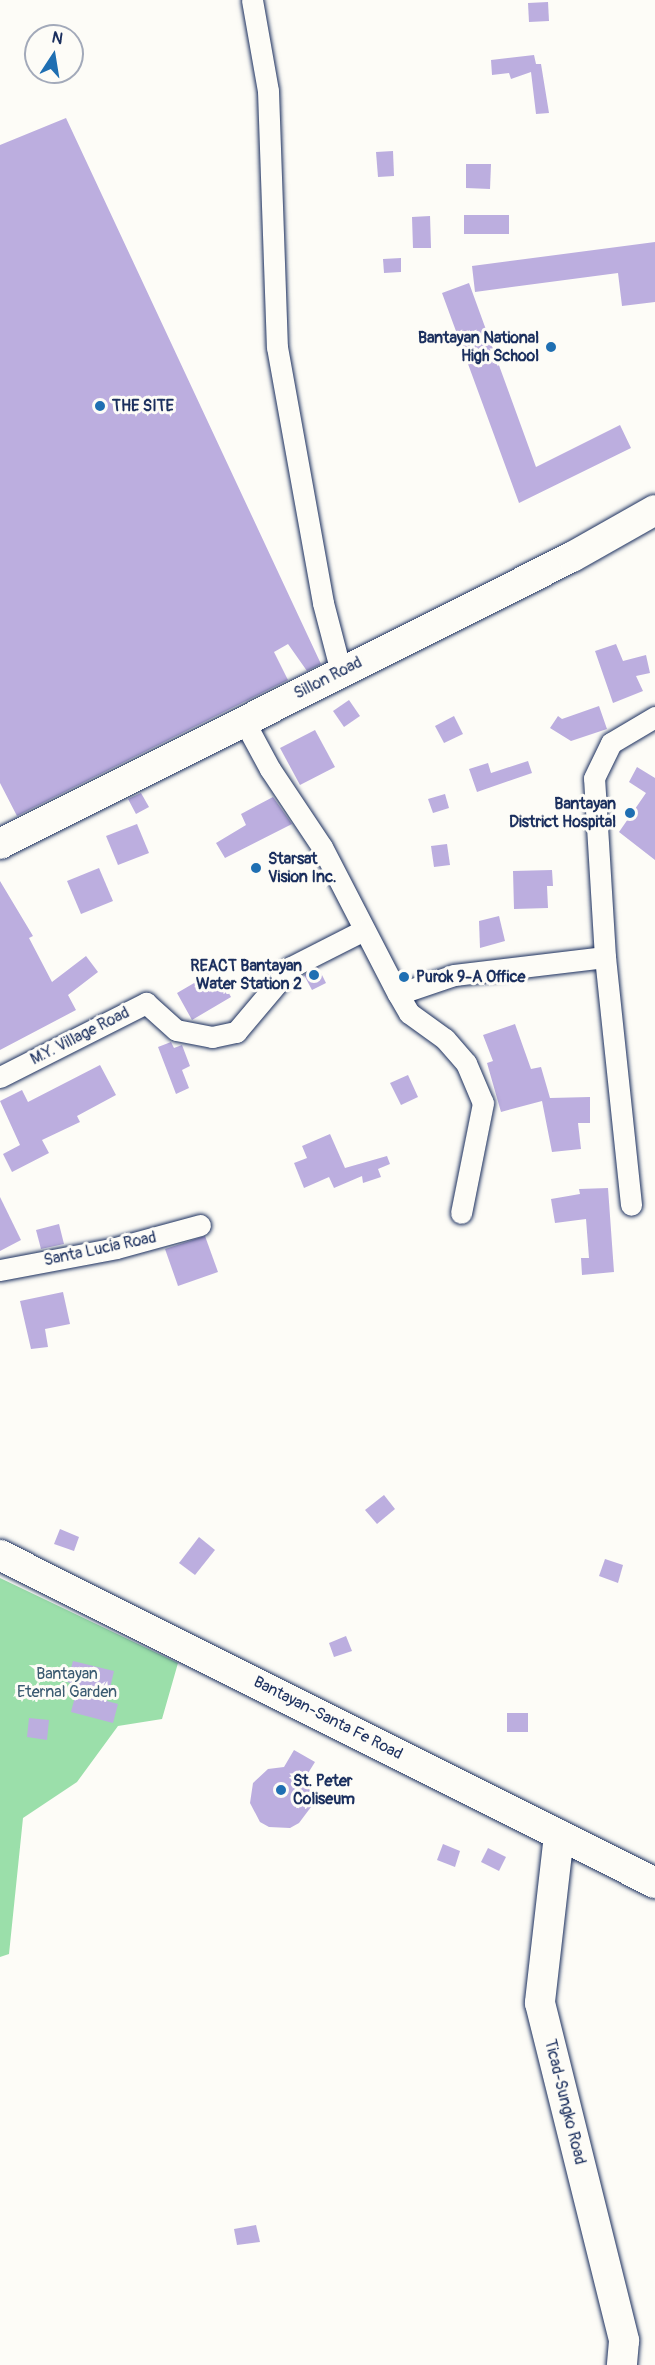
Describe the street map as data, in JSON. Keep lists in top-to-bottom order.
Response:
{
  "streets": {
    "main road": ["Sillon Road", "Bantayan-Santa Fe Road", "Ticad-Sungko Road"],
    "street": ["M.Y. Village Road", "Santa Lucia Road"]
  },
  "crossings": [
    ["Bantayan-Santa Fe Road", "Ticad-Sungko Road"]
  ],
  "parks": ["Bantayan Eternal Garden"],
  "places": [
    "Bantayan National High School",
    "THE SITE",
    "Bantayan District Hospital",
    "Starsat Vision Inc.",
    "REACT Bantayan Water Station 2",
    "Purok 9-A Office",
    "St. Peter Coliseum"
  ],
  "north": "top"
}
